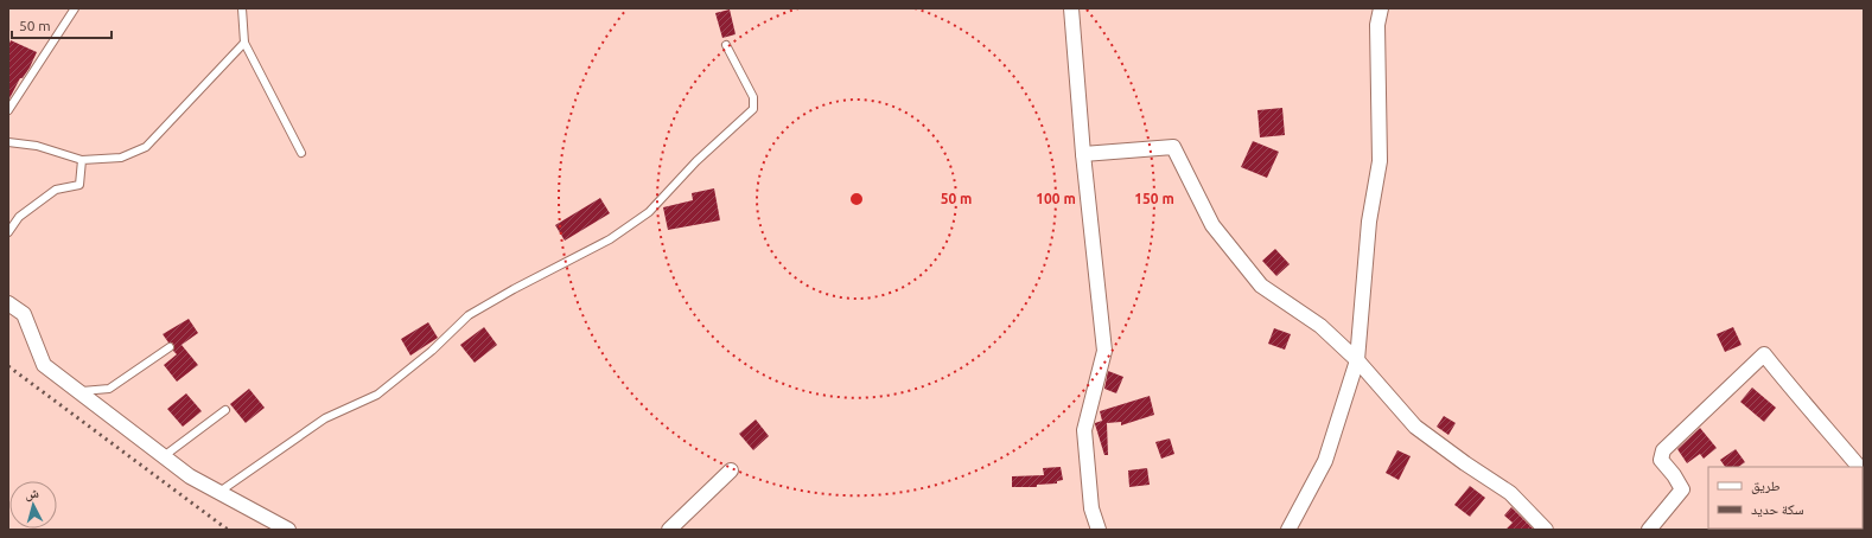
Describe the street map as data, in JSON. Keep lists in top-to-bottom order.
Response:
{
  "legend": ["طريق", "سكة حديد"],
  "scale_bar": "50 m",
  "north": "top",
  "rings": ["50 m", "100 m", "150 m"]
}
